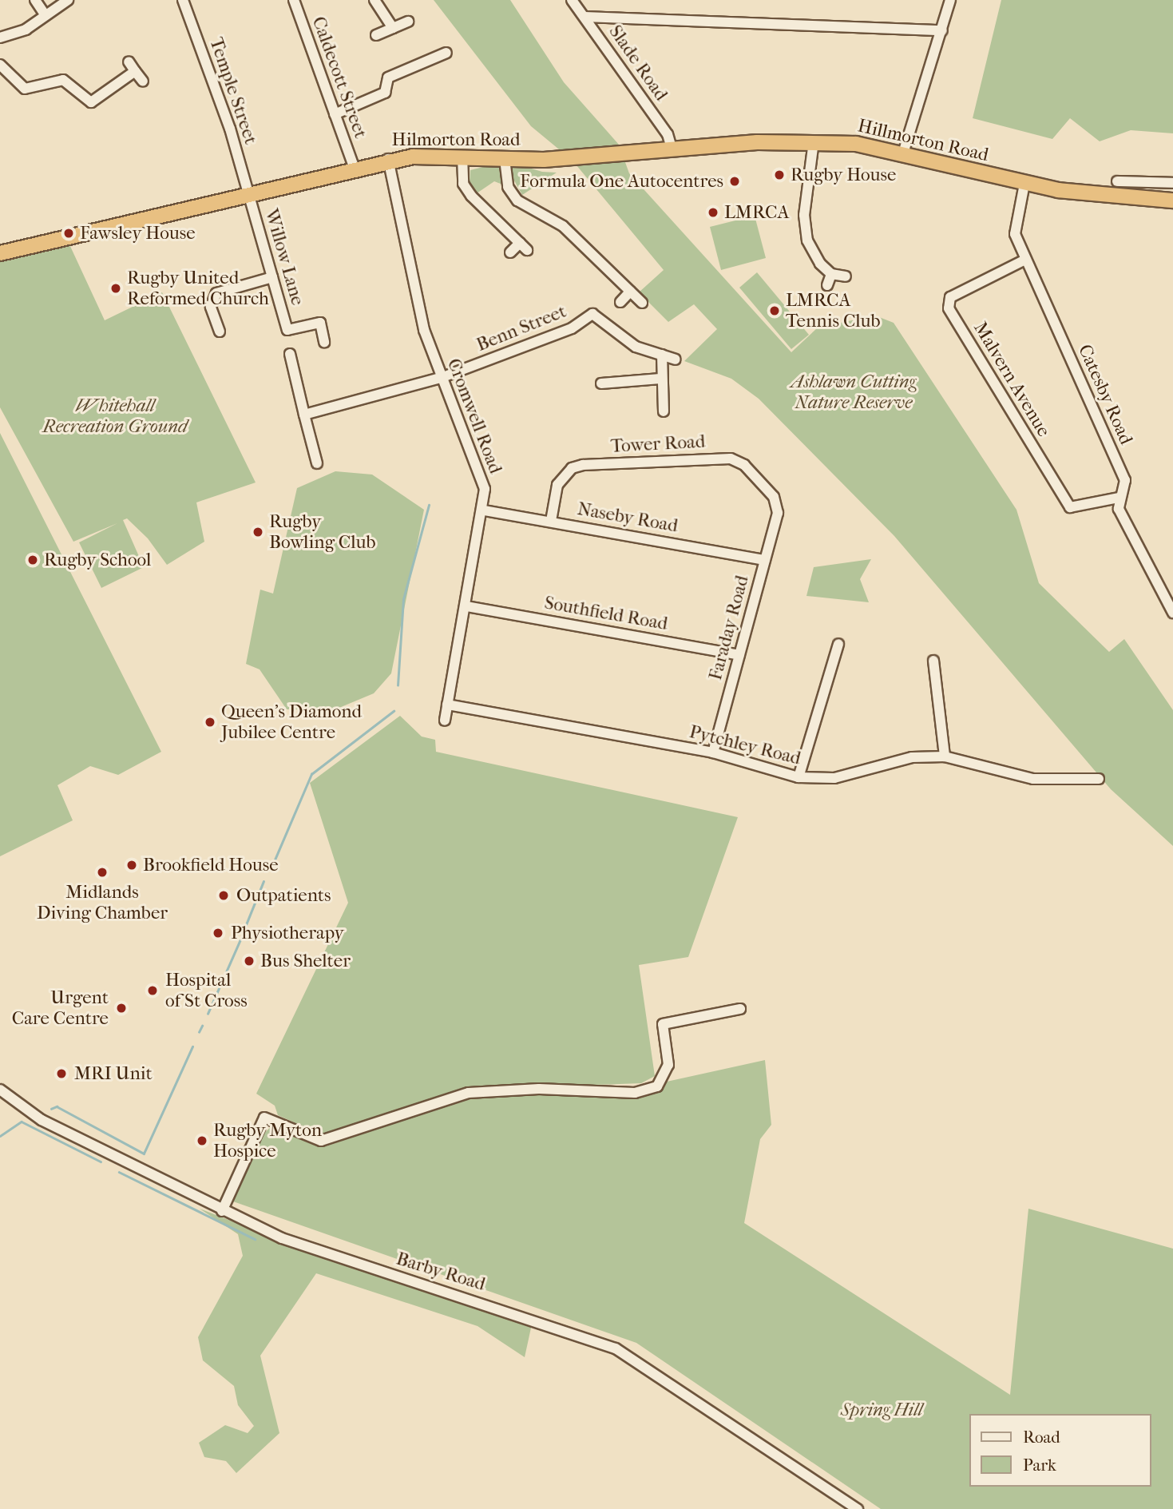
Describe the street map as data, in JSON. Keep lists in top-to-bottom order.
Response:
{
  "streets": {
    "highway": ["Hilmorton Road", "Hillmorton Road"],
    "street": [
      "Slade Road",
      "Caldecott Street",
      "Temple Street",
      "Willow Lane",
      "Benn Street",
      "Malvern Avenue",
      "Catesby Road",
      "Cromwell Road",
      "Tower Road",
      "Naseby Road",
      "Southfield Road",
      "Faraday Road",
      "Pytchley Road",
      "Barby Road"
    ]
  },
  "crossings": [
    ["Slade Road", "Hillmorton Road"],
    ["Caldecott Street", "Hilmorton Road"],
    ["Temple Street", "Hilmorton Road"],
    ["Temple Street", "Willow Lane"],
    ["Hilmorton Road", "Hillmorton Road"],
    ["Hilmorton Road", "Willow Lane"],
    ["Hilmorton Road", "Cromwell Road"],
    ["Hillmorton Road", "Catesby Road"],
    ["Benn Street", "Cromwell Road"],
    ["Malvern Avenue", "Catesby Road"],
    ["Cromwell Road", "Naseby Road"],
    ["Cromwell Road", "Southfield Road"],
    ["Cromwell Road", "Pytchley Road"],
    ["Tower Road", "Naseby Road"],
    ["Tower Road", "Faraday Road"],
    ["Naseby Road", "Faraday Road"],
    ["Southfield Road", "Faraday Road"],
    ["Faraday Road", "Pytchley Road"]
  ],
  "parks": ["Ashlawn Cutting Nature Reserve", "Whitehall Recreation Ground", "Spring Hill"],
  "places": [
    "Rugby House",
    "Formula One Autocentres",
    "LMRCA",
    "Fawsley House",
    "Rugby United Reformed Church",
    "LMRCA Tennis Club",
    "Rugby Bowling Club",
    "Rugby School",
    "Queen's Diamond Jubilee Centre",
    "Brookfield House",
    "Midlands Diving Chamber",
    "Outpatients",
    "Physiotherapy",
    "Bus Shelter",
    "Hospital of St Cross",
    "Urgent Care Centre",
    "MRI Unit",
    "Rugby Myton Hospice"
  ],
  "legend": ["Road", "Park"]
}
